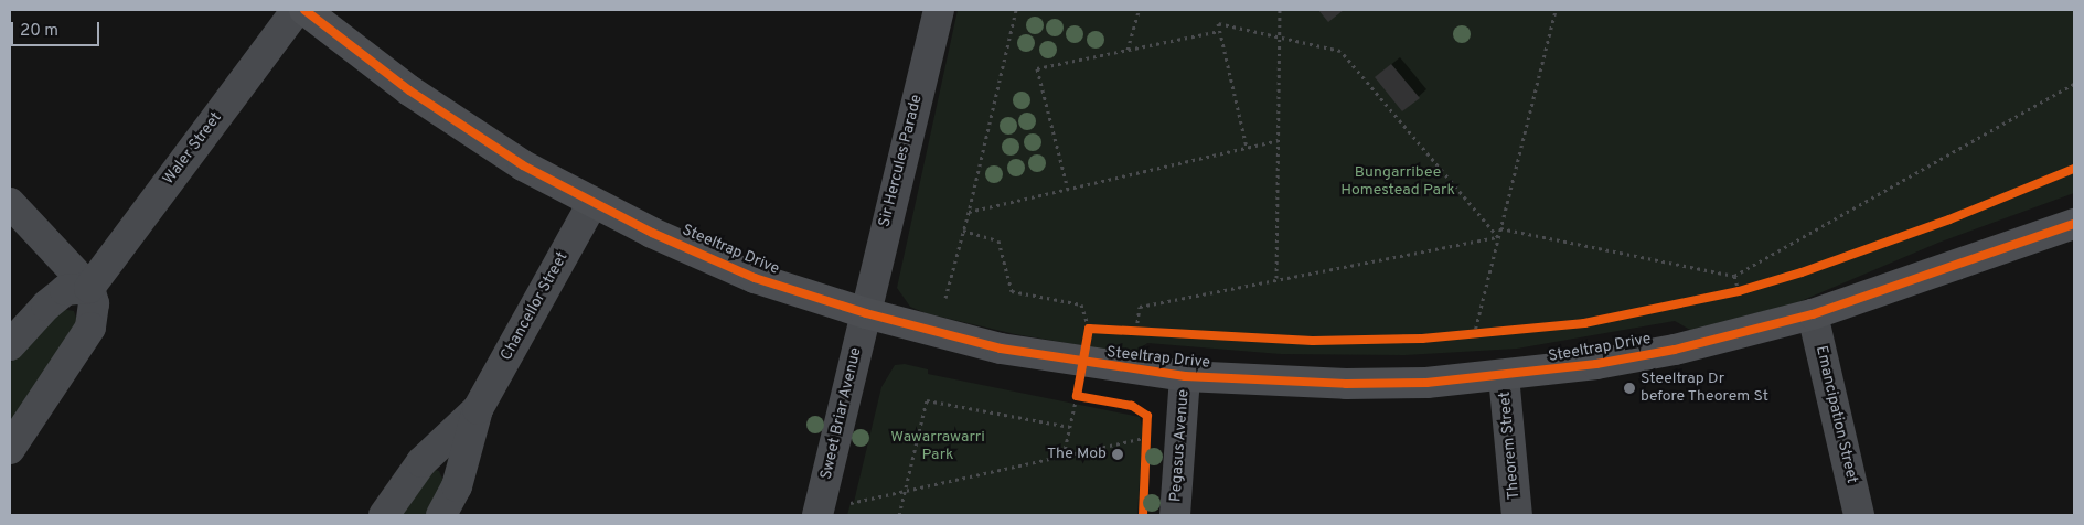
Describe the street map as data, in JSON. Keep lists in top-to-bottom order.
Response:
{
  "streets": {
    "street": [
      "Waler Street",
      "Sir Hercules Parade",
      "Steeltrap Drive",
      "Chancellor Street",
      "Sweet Briar Avenue",
      "Emancipation Street",
      "Pegasus Avenue",
      "Theorem Street"
    ]
  },
  "crossings": [
    ["Sir Hercules Parade", "Steeltrap Drive"],
    ["Sir Hercules Parade", "Sweet Briar Avenue"],
    ["Steeltrap Drive", "Chancellor Street"],
    ["Steeltrap Drive", "Sweet Briar Avenue"],
    ["Steeltrap Drive", "Emancipation Street"],
    ["Steeltrap Drive", "Pegasus Avenue"],
    ["Steeltrap Drive", "Theorem Street"]
  ],
  "parks": ["Bungarribee Homestead Park", "Wawarrawarri Park"],
  "places": ["Steeltrap Dr before Theorem St", "The Mob"],
  "scale_bar": "20 m"
}
